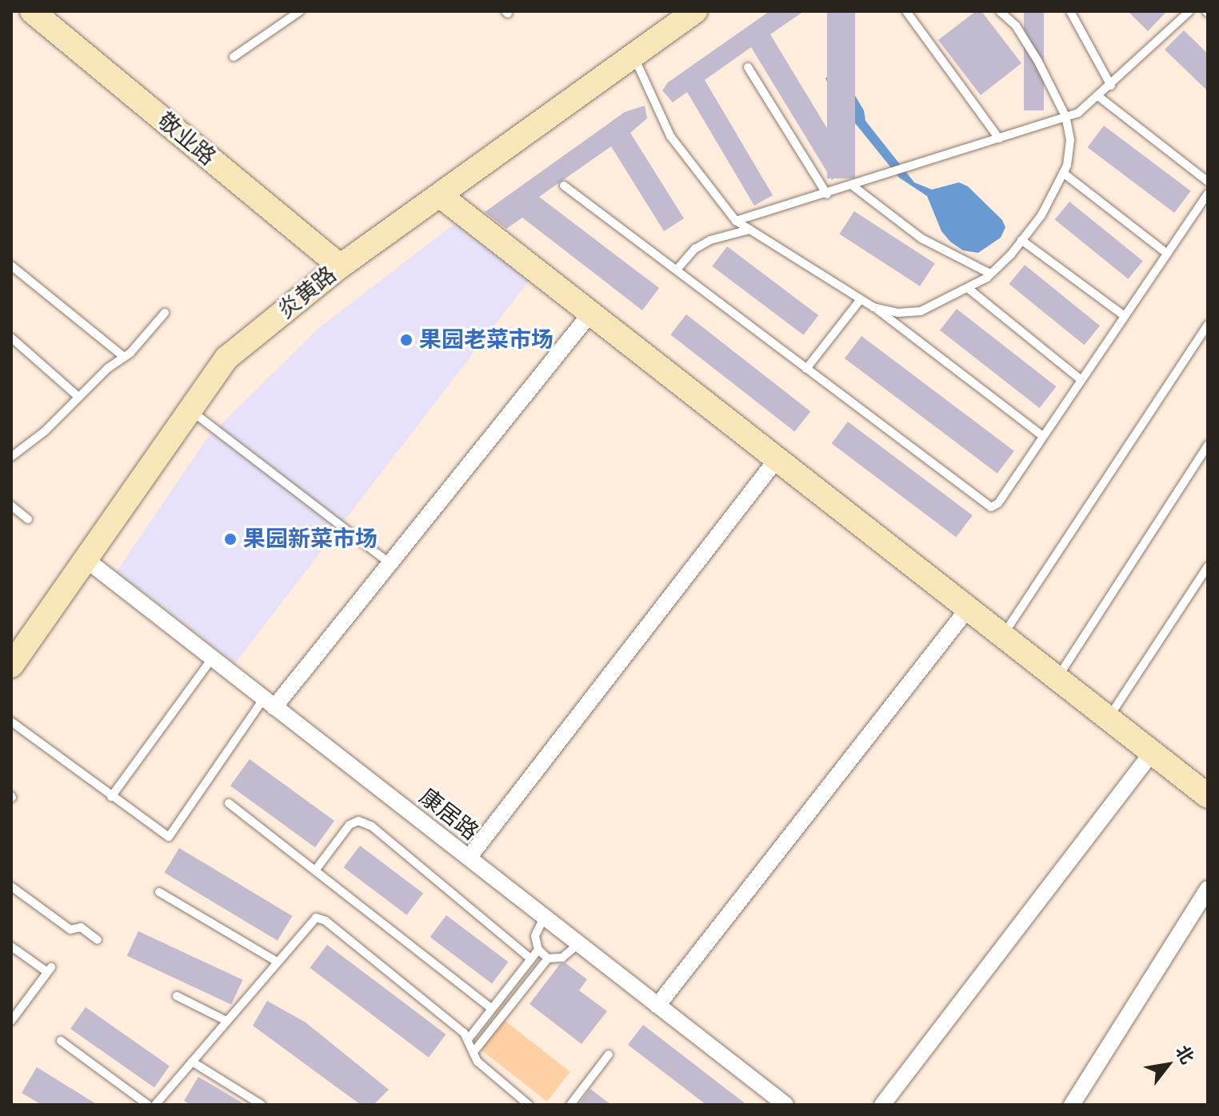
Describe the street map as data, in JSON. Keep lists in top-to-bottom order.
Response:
{
  "streets": {
    "street": ["敬业路", "炎黄路", "康居路"]
  },
  "crossings": [
    ["敬业路", "炎黄路"],
    ["炎黄路", "康居路"]
  ],
  "places": ["果园老菜市场", "果园新菜市场"],
  "north": "top right"
}
